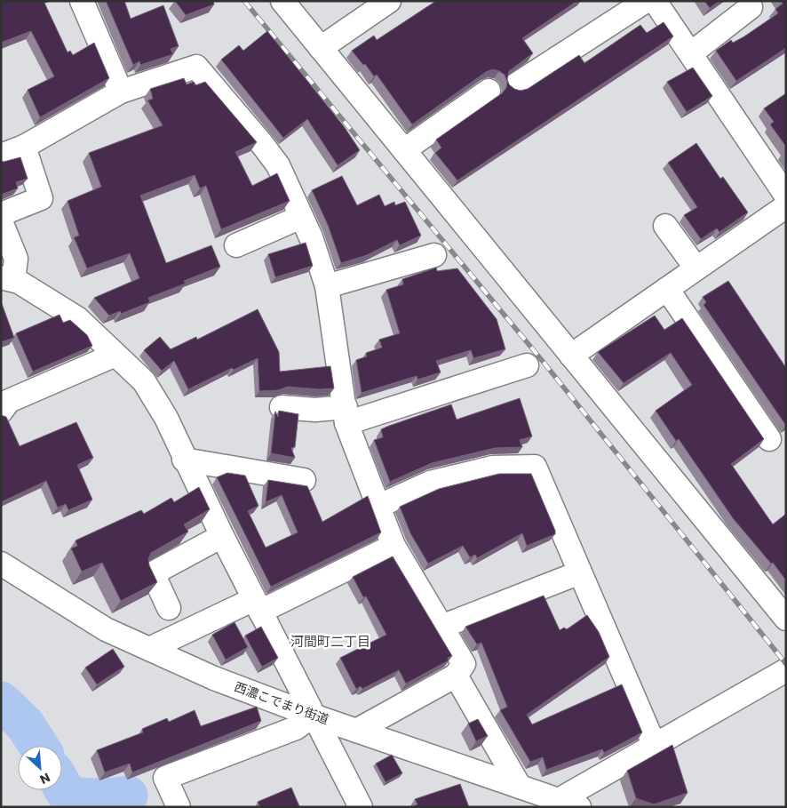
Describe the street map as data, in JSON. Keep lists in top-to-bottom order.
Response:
{
  "streets": {
    "street": ["西濃こでまり街道"]
  },
  "districts": ["河間町二丁目"],
  "north": "bottom right"
}
